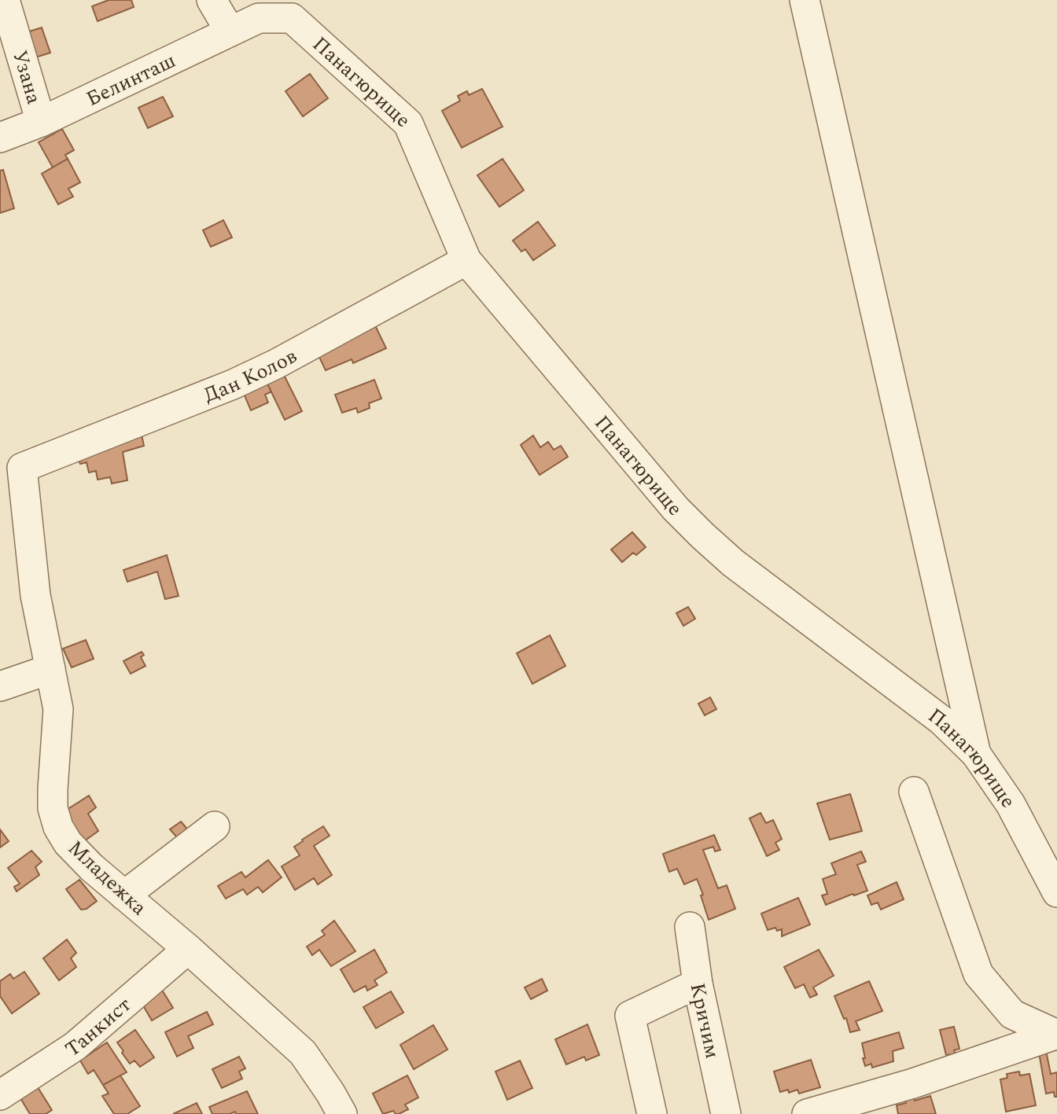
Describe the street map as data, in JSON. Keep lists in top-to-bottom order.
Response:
{
  "streets": {
    "street": [
      "Узана",
      "Белинташ",
      "Панагюрище",
      "Дан Колов",
      "Младежка",
      "Кричим",
      "Танкист"
    ]
  },
  "crossings": [
    ["Узана", "Белинташ"],
    ["Белинташ", "Панагюрище"],
    ["Панагюрище", "Дан Колов"],
    ["Дан Колов", "Младежка"],
    ["Младежка", "Танкист"]
  ]
}
